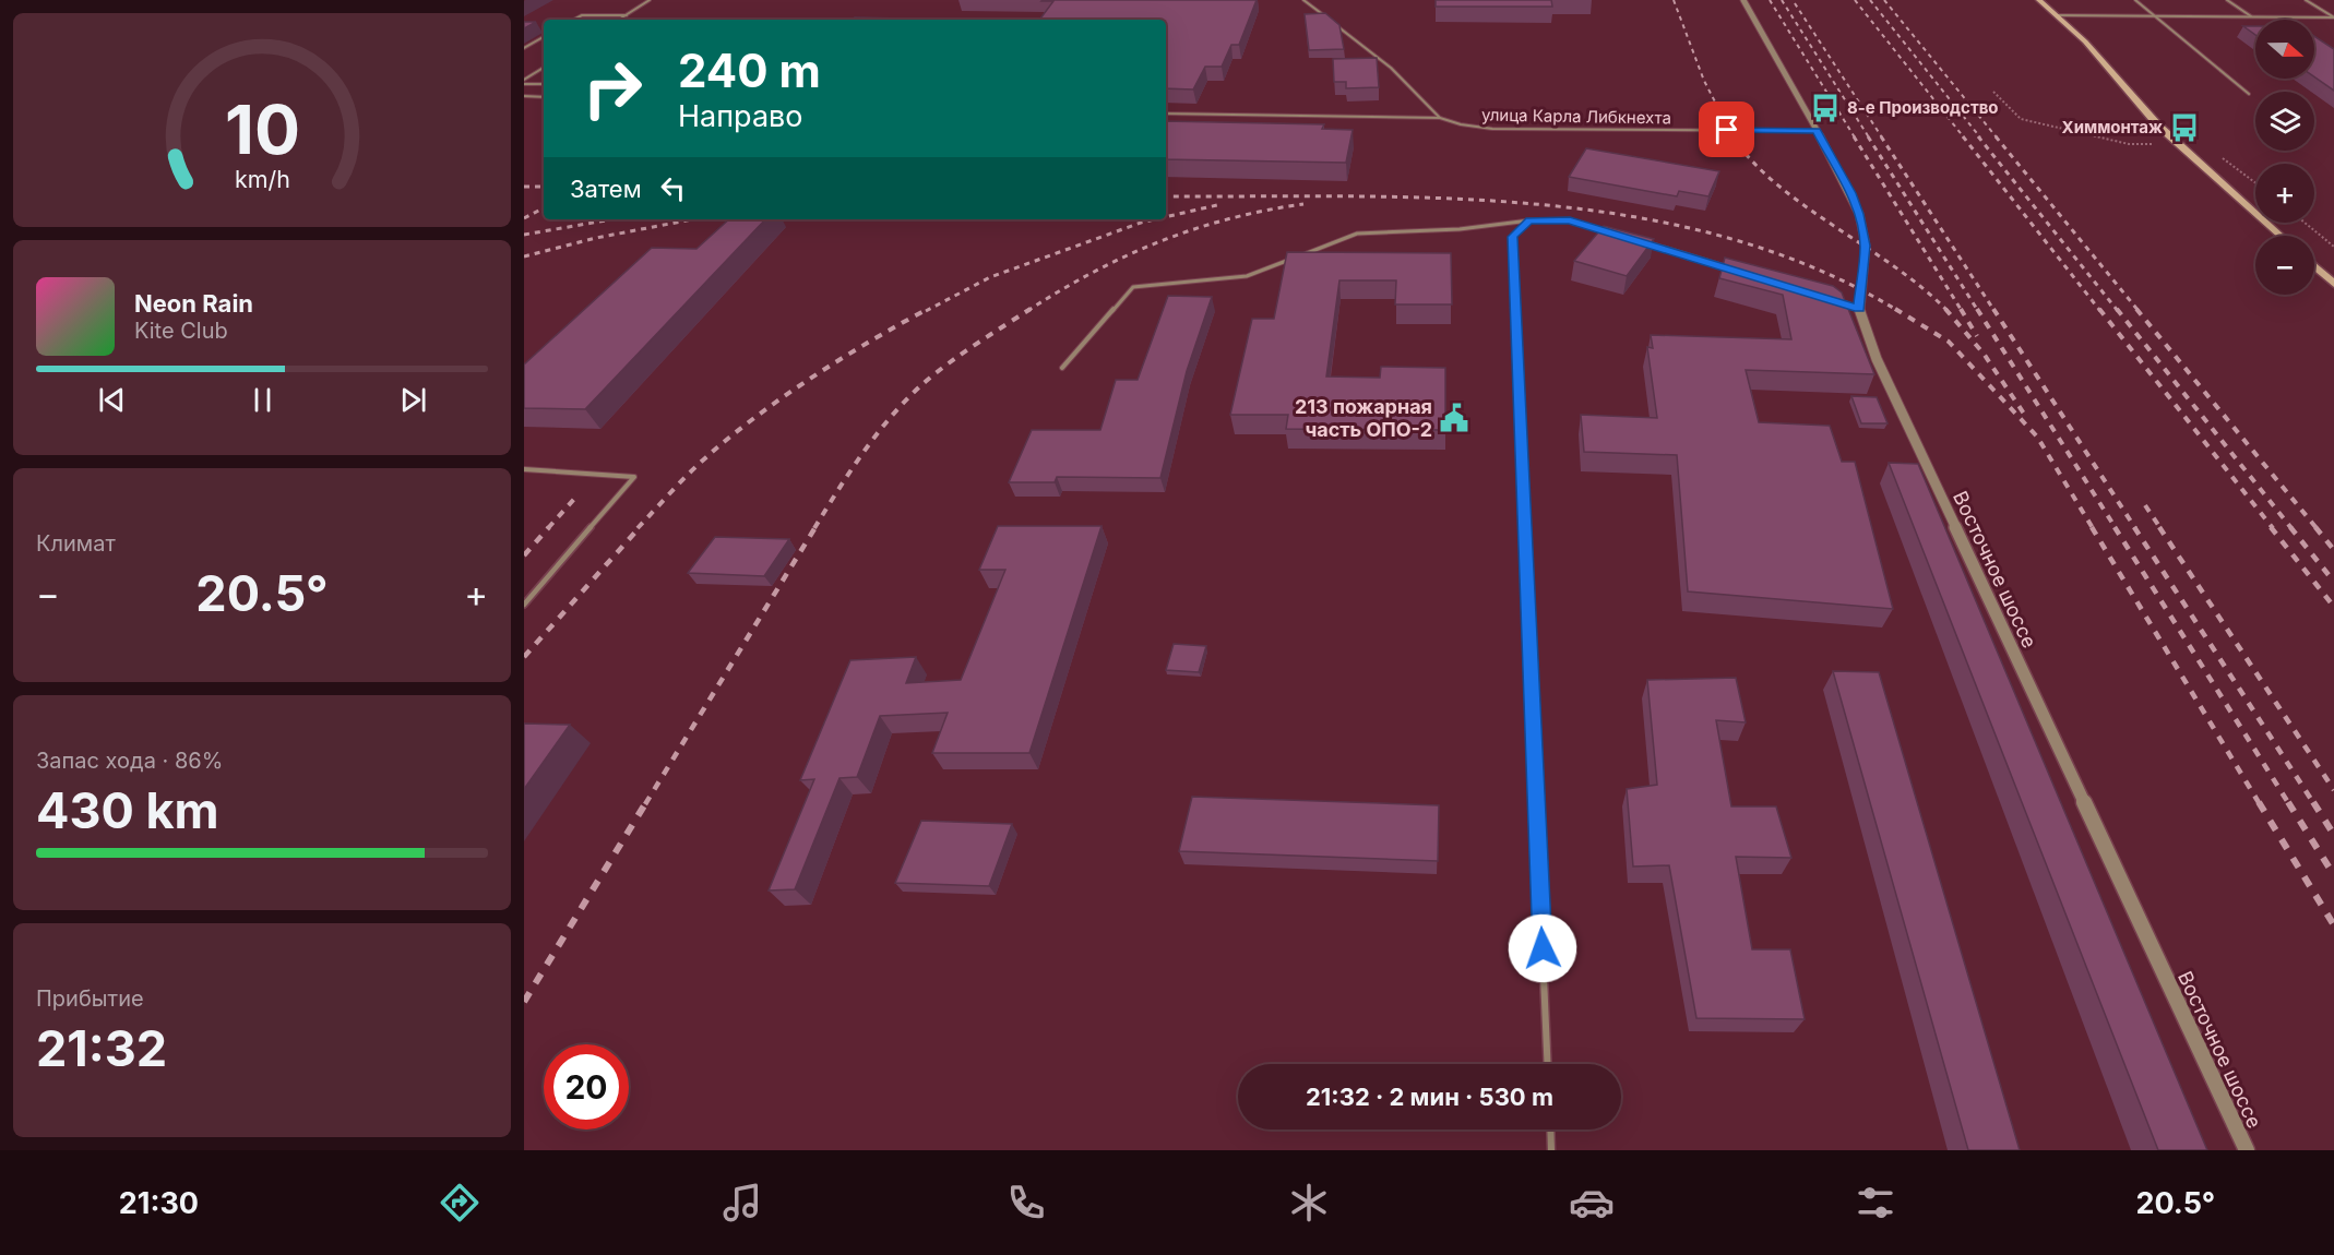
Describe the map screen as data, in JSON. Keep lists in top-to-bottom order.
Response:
{
  "streets": {
    "street": ["Восточное шоссе"],
    "lane": ["улица Карла Либкнехта"]
  },
  "crossings": [
    ["улица Карла Либкнехта", "Восточное шоссе"]
  ],
  "places": {
    "bus stop": ["8-е Производство", "Химмонтаж"],
    "public building": ["213 пожарная часть ОПО-2"]
  },
  "north": "right",
  "page": {
    "map_buttons": ["+", "−"],
    "turn": ["240 m", "Направо"],
    "then": "Затем",
    "song": ["Neon Rain", "Kite Club"],
    "tile": [
      "Климат",
      ["Запас хода · 86%", "430 km"],
      ["Прибытие", "21:32"]
    ],
    "heat": ["−", "20.5°", "+"],
    "limit": "20",
    "trip": "21:32 · 2 мин · 530 m",
    "tabs": ["21:30", "20.5°"],
    "gauge": ["10", "km/h"]
  }
}
